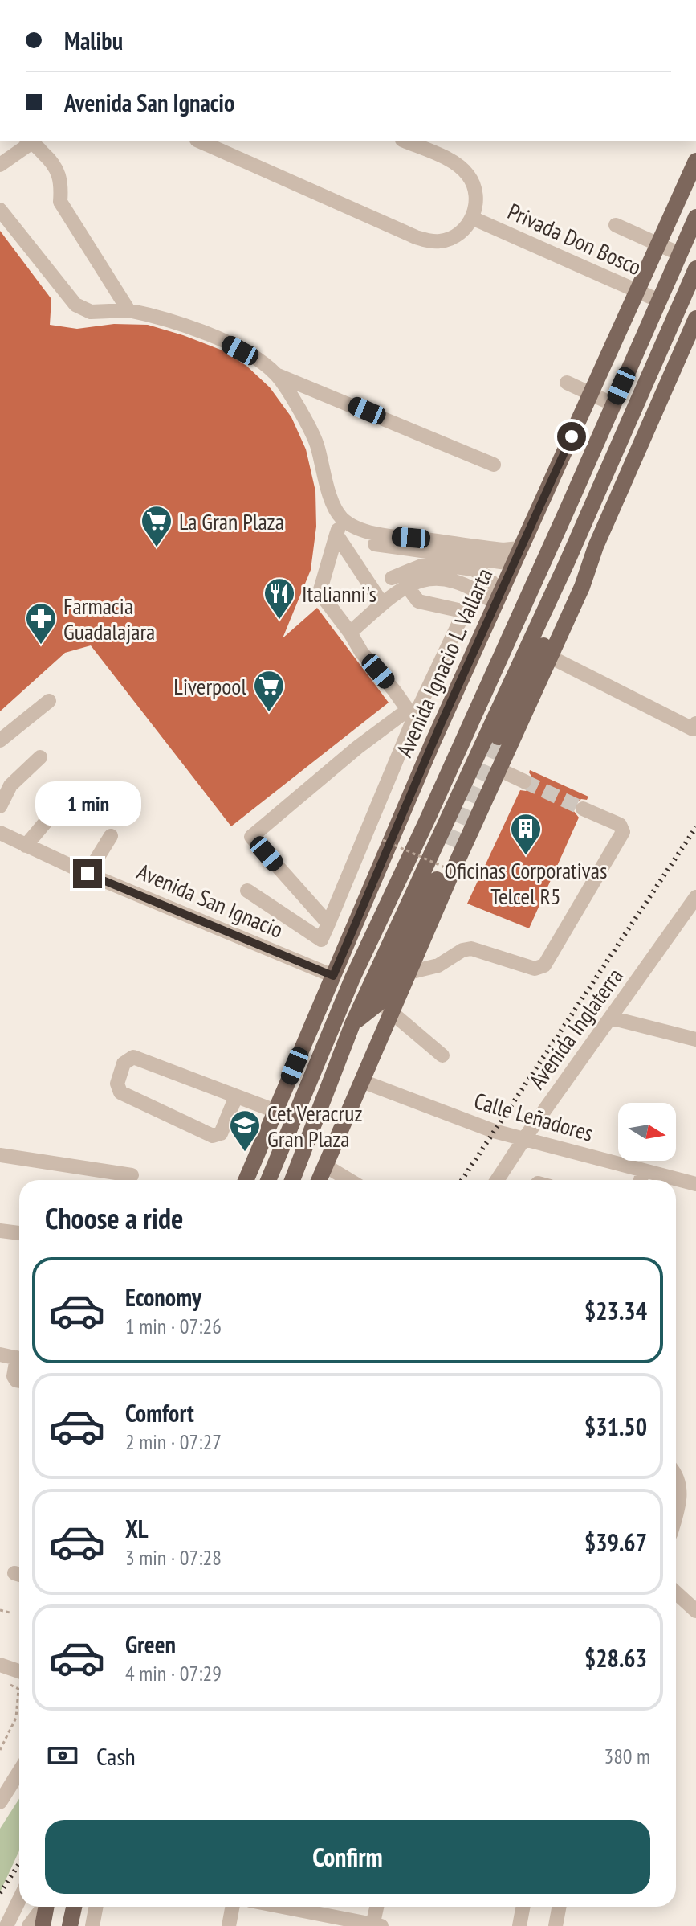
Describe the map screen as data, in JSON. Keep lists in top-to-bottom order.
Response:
{
  "streets": {
    "main road": ["Avenida Ignacio L. Vallarta"],
    "street": [
      "Privada Don Bosco",
      "Avenida San Ignacio",
      "Avenida Inglaterra",
      "Calle Leñadores"
    ]
  },
  "crossings": [
    ["Privada Don Bosco", "Avenida Ignacio L. Vallarta"],
    ["Avenida Ignacio L. Vallarta", "Avenida San Ignacio"],
    ["Avenida Inglaterra", "Calle Leñadores"]
  ],
  "places": {
    "supermarket": ["La Gran Plaza", "Liverpool"],
    "restaurant": ["Italianni's"],
    "pharmacy": ["Farmacia Guadalajara"],
    "building": ["Oficinas Corporativas Telcel R5"],
    "school or university": ["Cet Veracruz Gran Plaza"]
  },
  "north": "right",
  "page": {
    "banner": ["Malibu", "Avenida San Ignacio"],
    "bubble": "1 min",
    "heading": "Choose a ride",
    "list": [
      {
        "name": "Economy",
        "note": "1 min · 07:26",
        "value": "$23.34"
      },
      {
        "name": "Comfort",
        "note": "2 min · 07:27",
        "value": "$31.50"
      },
      {
        "name": "XL",
        "note": "3 min · 07:28",
        "value": "$39.67"
      },
      {
        "name": "Green",
        "note": "4 min · 07:29",
        "value": "$28.63"
      }
    ],
    "pay": ["Cash", "380 m"],
    "buttons": "Confirm"
  }
}
